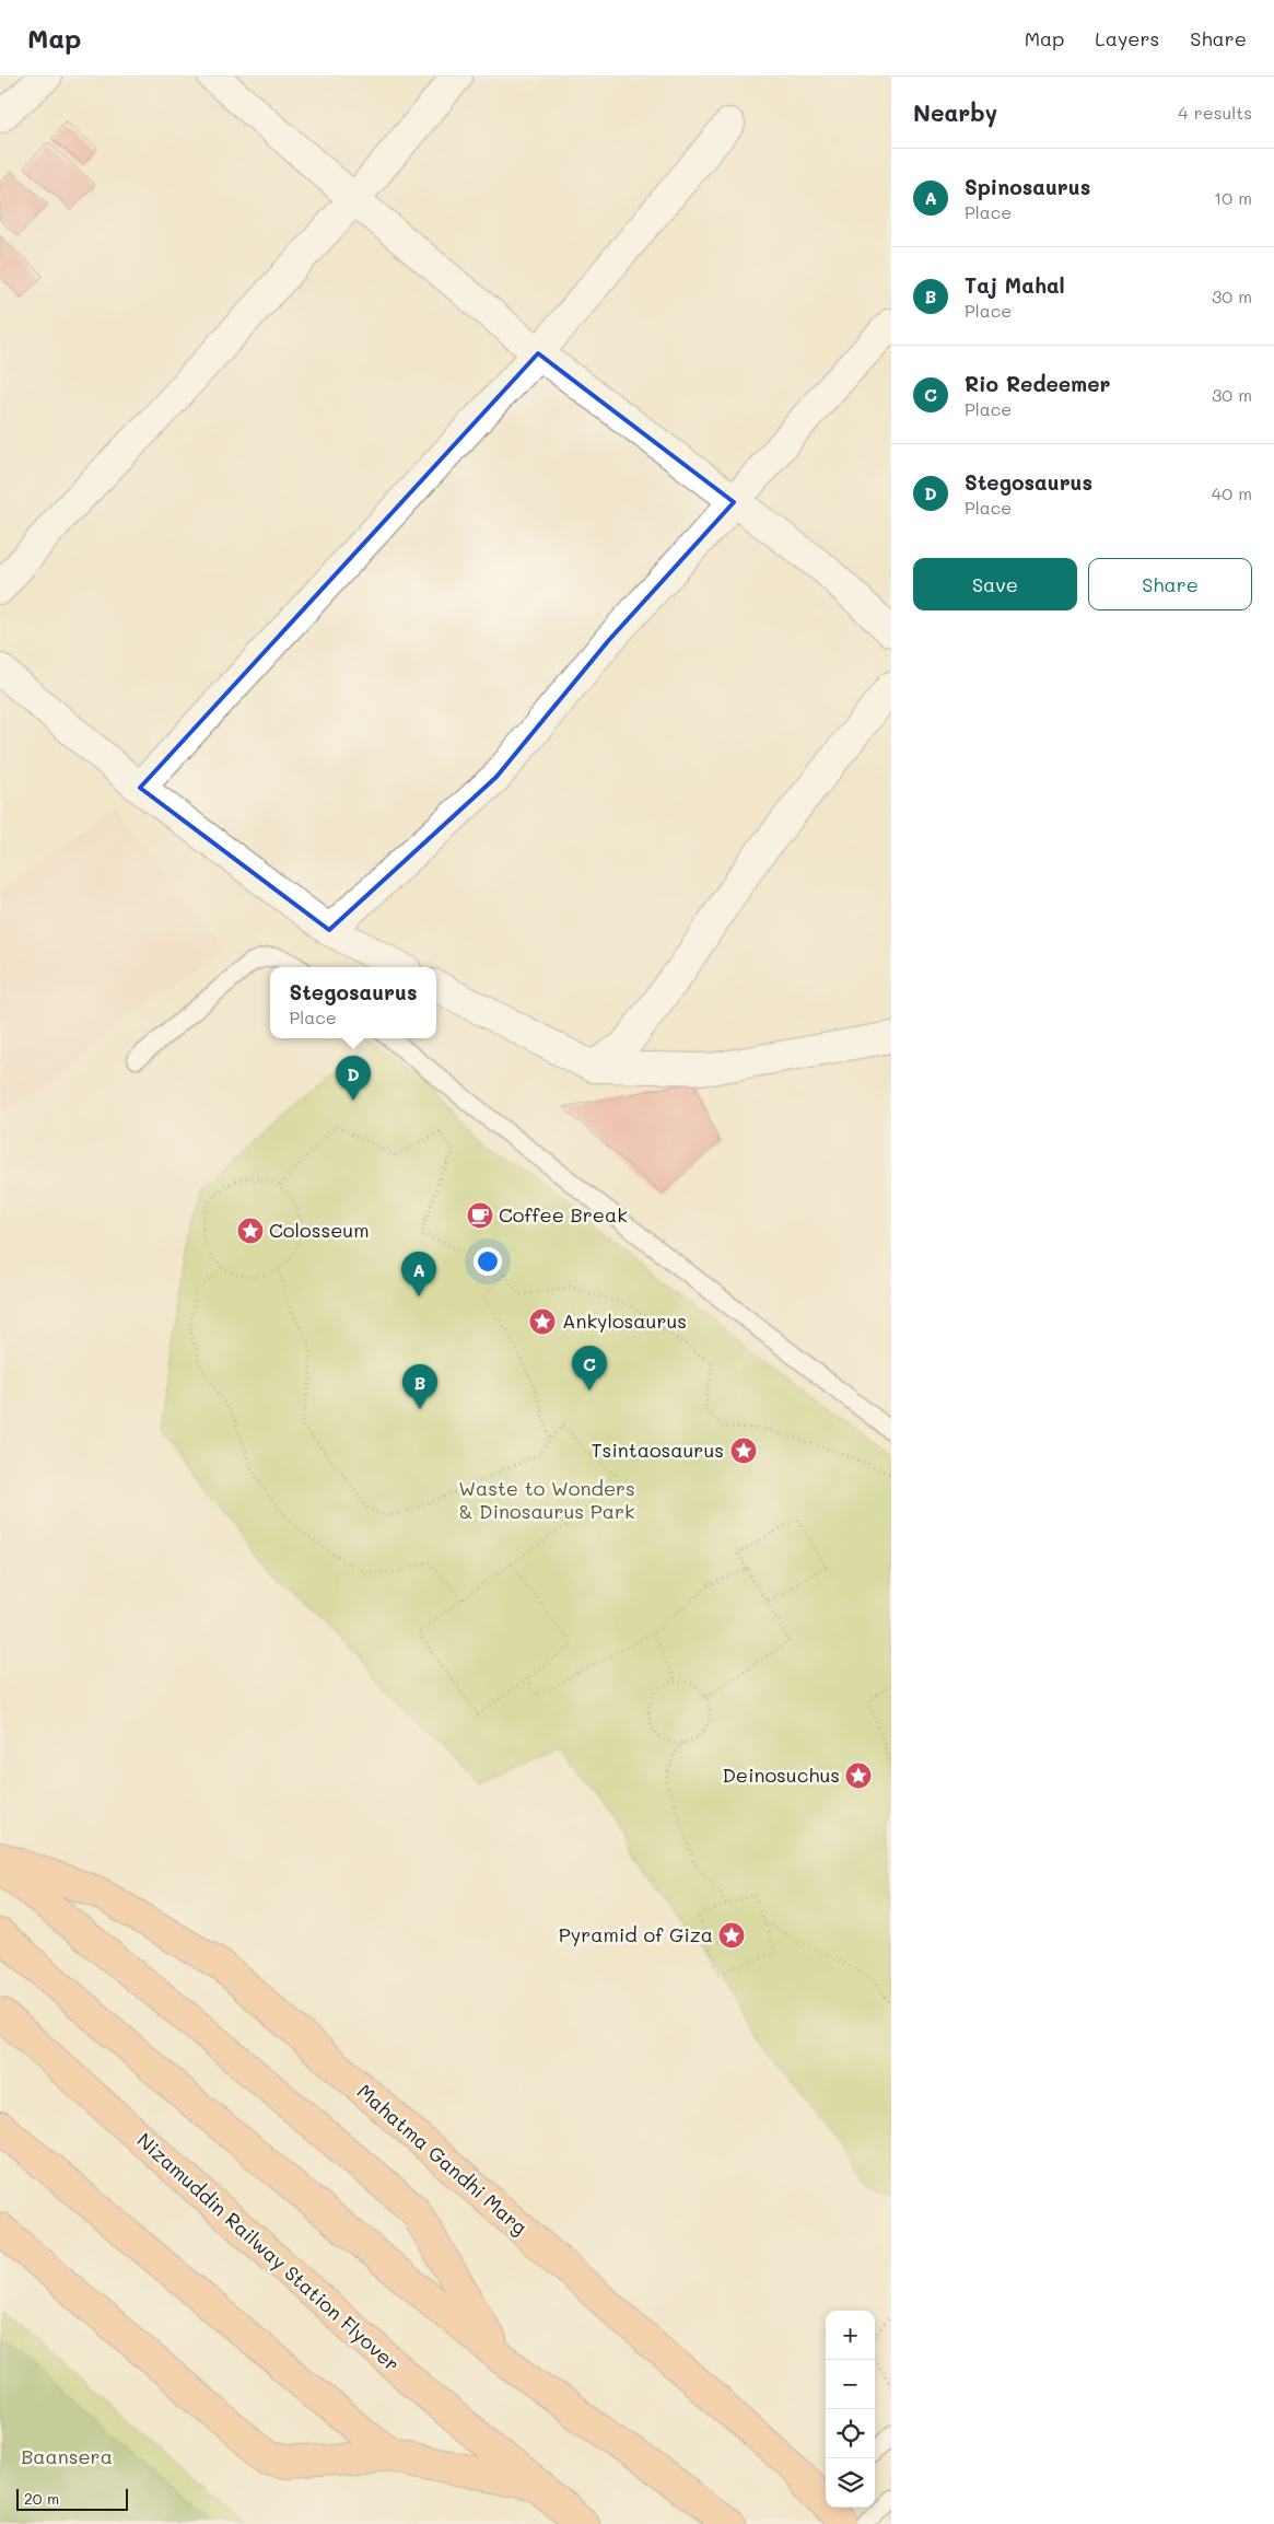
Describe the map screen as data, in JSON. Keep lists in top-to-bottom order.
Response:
{
  "streets": {
    "main road": ["Mahatma Gandhi Marg", "Nizamuddin Railway Station Flyover"]
  },
  "parks": ["Waste to Wonders & Dinosaurus Park", "Baansera"],
  "places": {
    "cafe": ["Coffee Break"],
    "place": [
      "Colosseum",
      "Ankylosaurus",
      "Tsintaosaurus",
      "Deinosuchus",
      "Pyramid of Giza"
    ]
  },
  "scale_bar": "20 m",
  "page": {
    "header": "Map",
    "nav": ["Map", "Layers", "Share"],
    "heading": ["Nearby", "4 results"],
    "list": [
      {
        "mark": "A",
        "name": "Spinosaurus",
        "note": "Place",
        "value": "10 m"
      },
      {
        "mark": "B",
        "name": "Taj Mahal",
        "note": "Place",
        "value": "30 m"
      },
      {
        "mark": "C",
        "name": "Rio Redeemer",
        "note": "Place",
        "value": "30 m"
      },
      {
        "mark": "D",
        "name": "Stegosaurus",
        "note": "Place",
        "value": "40 m"
      }
    ],
    "buttons": ["Save", "Share"],
    "popup": ["Stegosaurus", "Place"],
    "pins": [
      "D",
      "A",
      "C",
      "B"
    ],
    "map_buttons": ["+", "−"],
    "scale": "20 m"
  }
}
